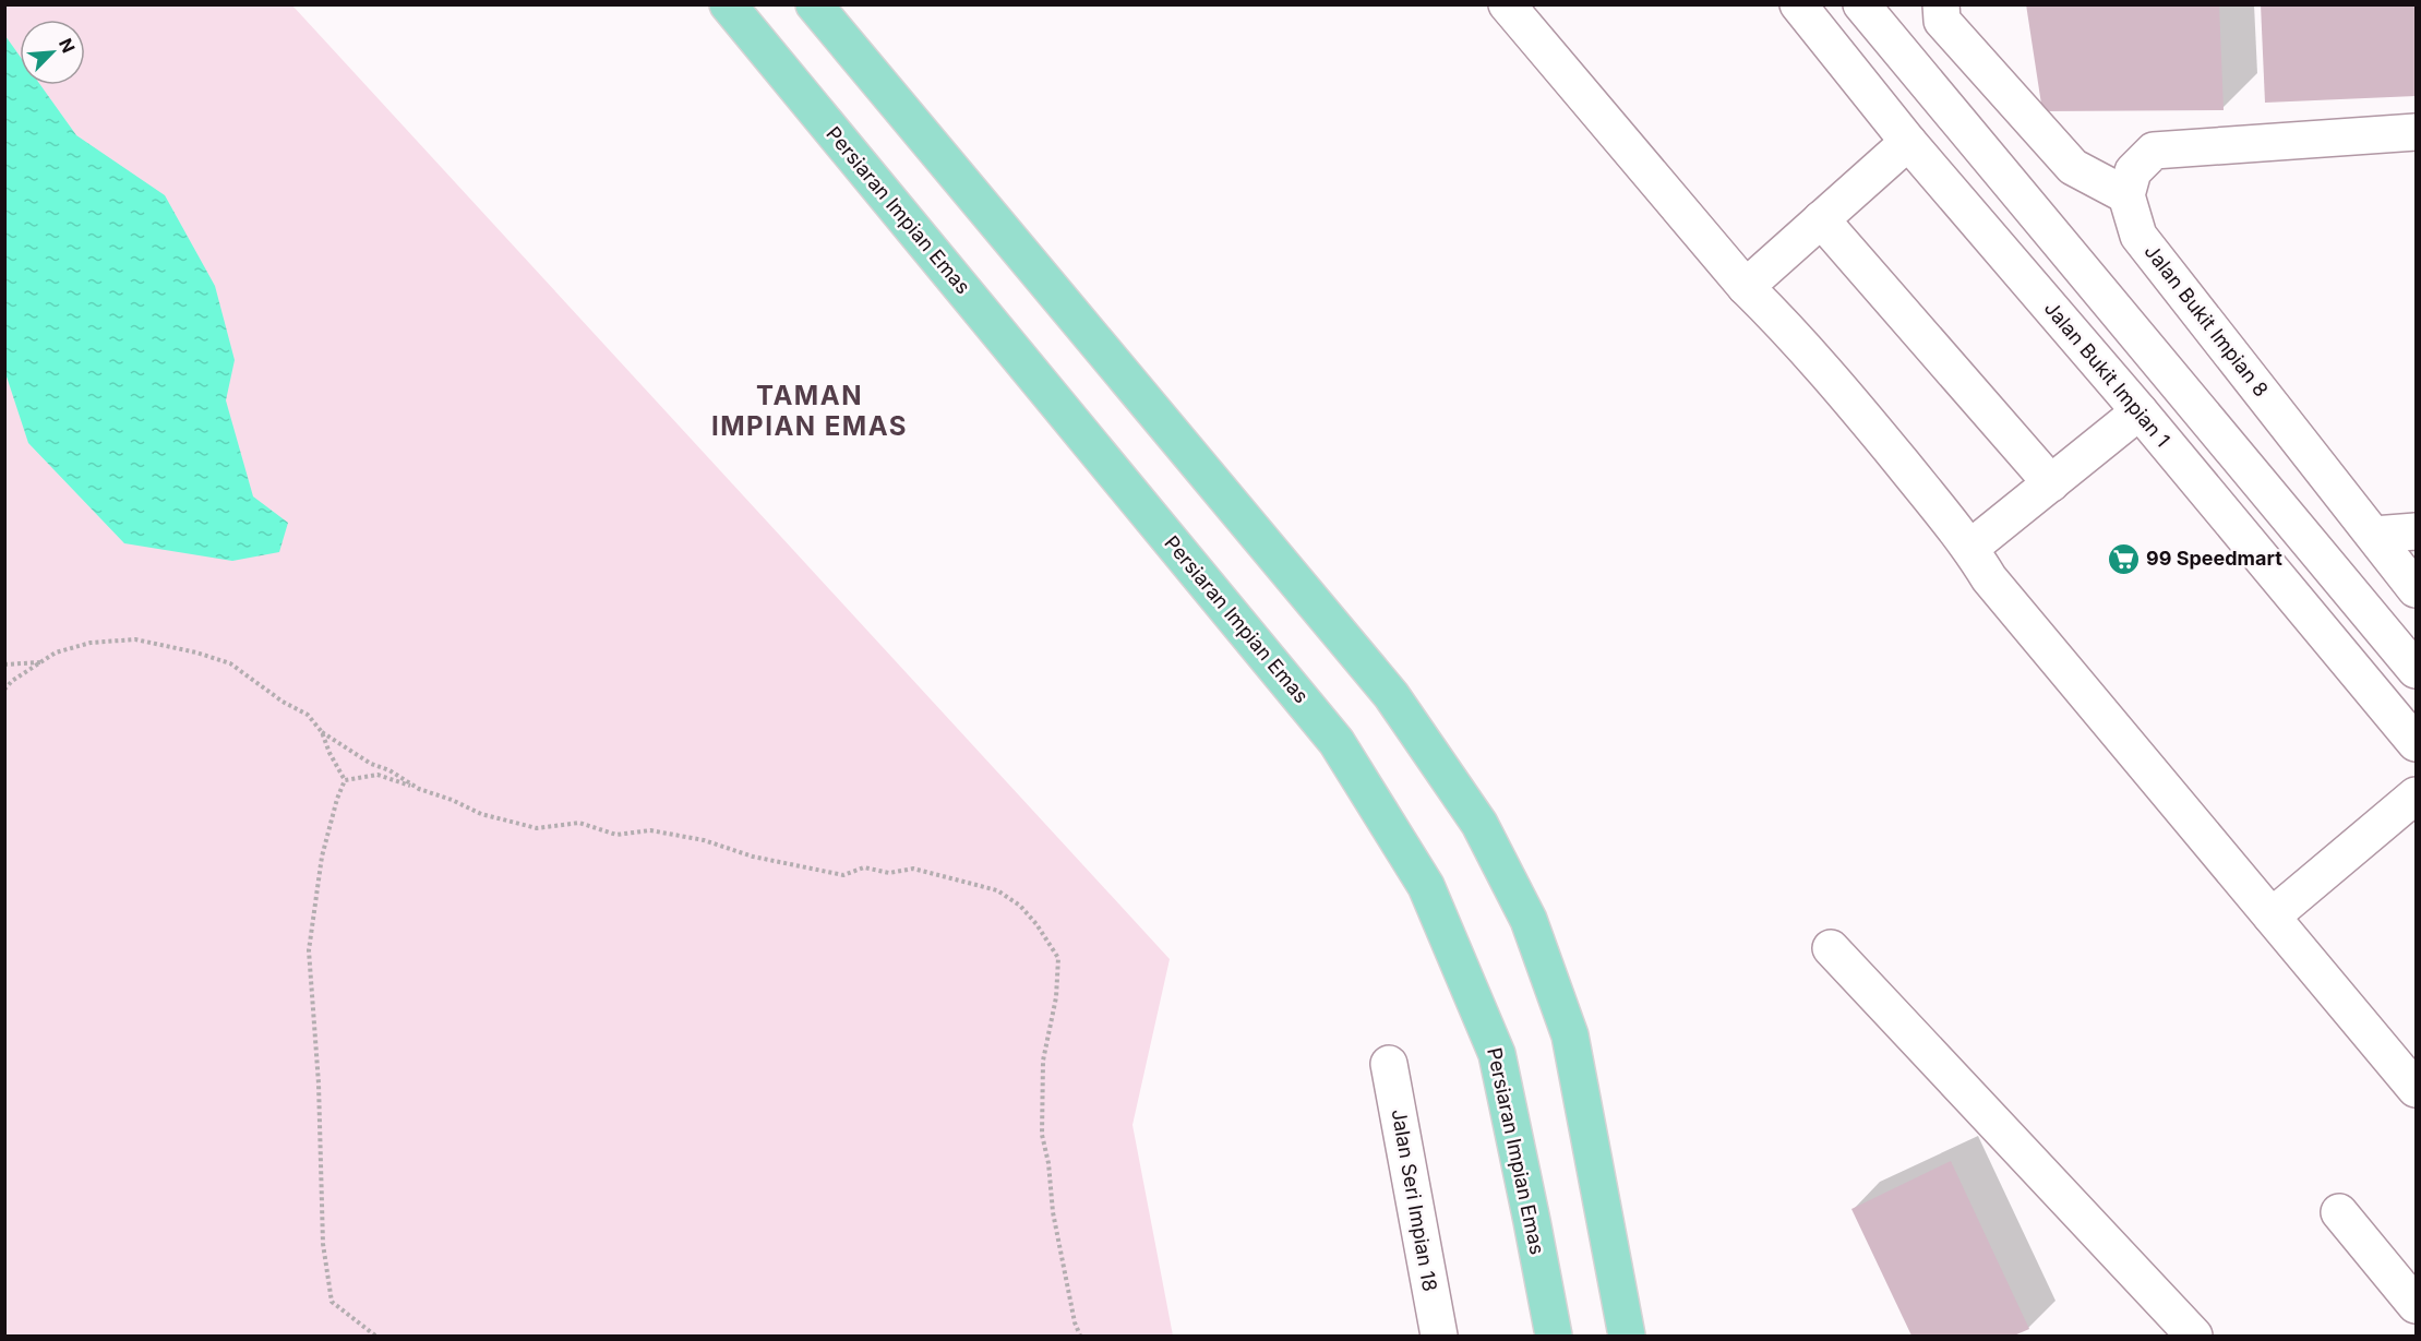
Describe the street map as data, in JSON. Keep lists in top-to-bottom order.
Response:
{
  "streets": {
    "main road": ["Persiaran Impian Emas"],
    "street": ["Jalan Bukit Impian 8", "Jalan Bukit Impian 1", "Jalan Seri Impian 18"]
  },
  "districts": ["TAMAN IMPIAN EMAS"],
  "places": {
    "supermarket": ["99 Speedmart"]
  },
  "north": "top right"
}
